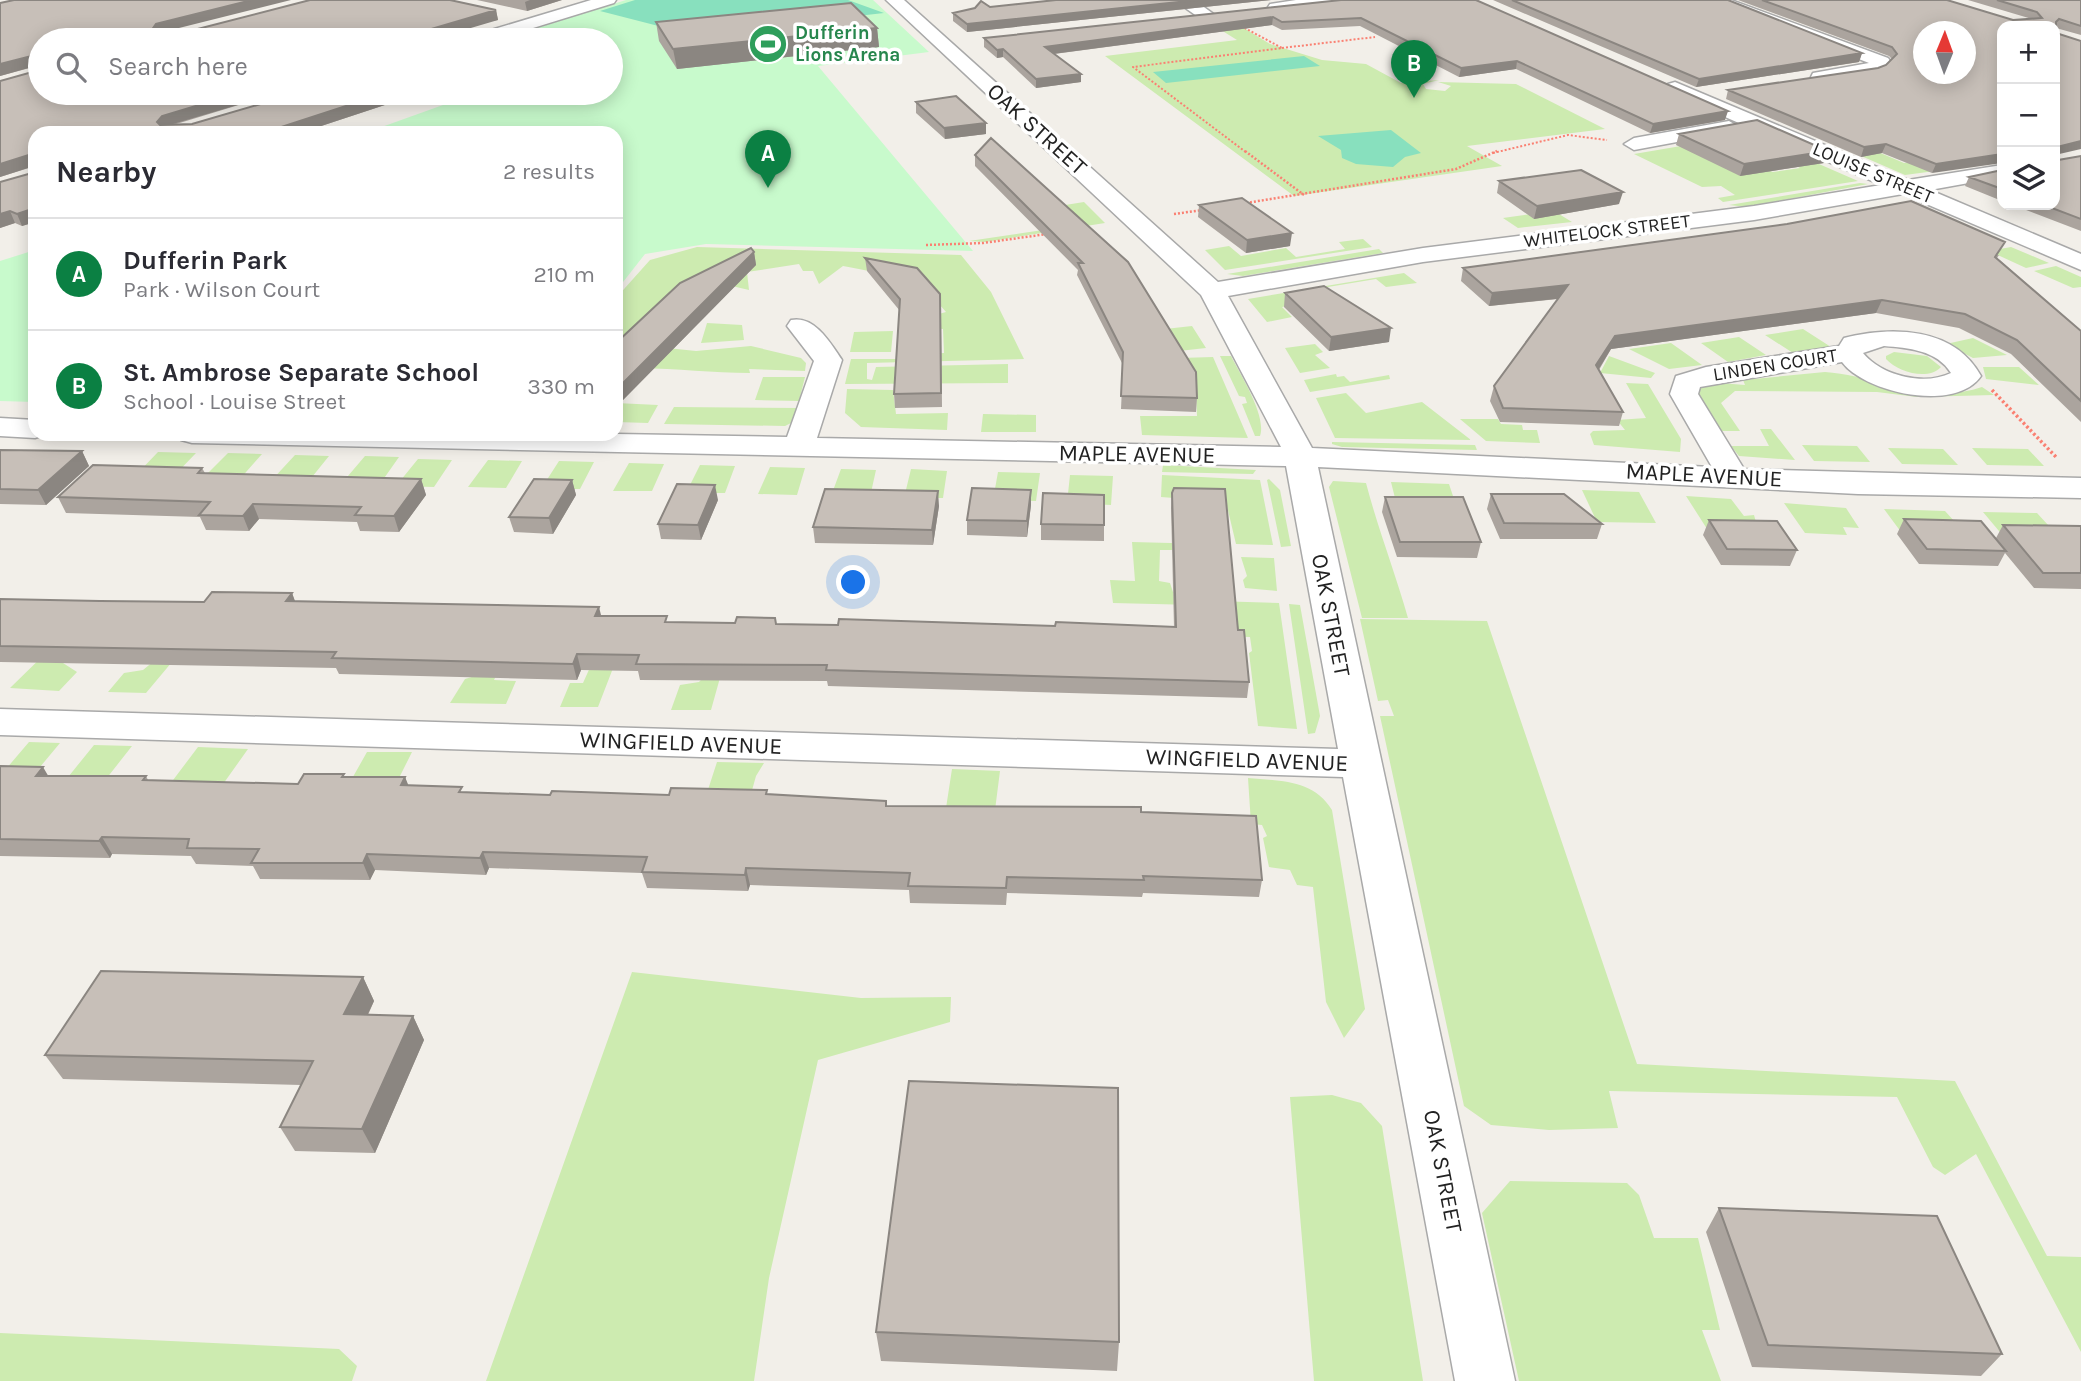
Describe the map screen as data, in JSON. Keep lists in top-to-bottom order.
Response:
{
  "streets": {
    "street": [
      "OAK STREET",
      "LOUISE STREET",
      "WHITELOCK STREET",
      "LINDEN COURT",
      "MAPLE AVENUE",
      "WINGFIELD AVENUE"
    ]
  },
  "crossings": [
    ["OAK STREET", "WHITELOCK STREET"],
    ["OAK STREET", "MAPLE AVENUE"],
    ["OAK STREET", "WINGFIELD AVENUE"],
    ["LOUISE STREET", "WHITELOCK STREET"],
    ["LINDEN COURT", "MAPLE AVENUE"]
  ],
  "places": {
    "sports": ["Dufferin Lions Arena"]
  },
  "north": "top",
  "page": {
    "map_buttons": ["+", "−"],
    "search": "Search here",
    "pins": ["B", "A"],
    "heading": ["Nearby", "2 results"],
    "list": [
      {
        "mark": "A",
        "name": "Dufferin Park",
        "note": "Park · Wilson Court",
        "value": "210 m"
      },
      {
        "mark": "B",
        "name": "St. Ambrose Separate School",
        "note": "School · Louise Street",
        "value": "330 m"
      }
    ]
  }
}
